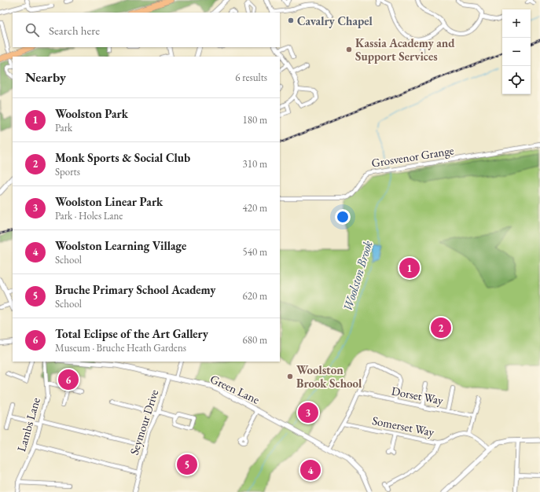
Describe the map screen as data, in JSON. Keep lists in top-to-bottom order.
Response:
{
  "streets": {
    "street": [
      "Grosvenor Grange",
      "Green Lane",
      "Dorset Way",
      "Seymour Drive",
      "Lambs Lane",
      "Somerset Way"
    ]
  },
  "crossings": [
    ["Green Lane", "Seymour Drive"]
  ],
  "water": ["Woolston Brook"],
  "places": ["Cavalry Chapel", "Kassia Academy and Support Services", "Woolston Brook School"],
  "page": {
    "map_buttons": ["+", "−"],
    "search": "Search here",
    "heading": ["Nearby", "6 results"],
    "list": [
      {
        "mark": "1",
        "name": "Woolston Park",
        "note": "Park",
        "value": "180 m"
      },
      {
        "mark": "2",
        "name": "Monk Sports & Social Club",
        "note": "Sports",
        "value": "310 m"
      },
      {
        "mark": "3",
        "name": "Woolston Linear Park",
        "note": "Park · Holes Lane",
        "value": "420 m"
      },
      {
        "mark": "4",
        "name": "Woolston Learning Village",
        "note": "School",
        "value": "540 m"
      },
      {
        "mark": "5",
        "name": "Bruche Primary School Academy",
        "note": "School",
        "value": "620 m"
      },
      {
        "mark": "6",
        "name": "Total Eclipse of the Art Gallery",
        "note": "Museum · Bruche Heath Gardens",
        "value": "680 m"
      }
    ],
    "pins": [
      "1",
      "2",
      "6",
      "3",
      "5",
      "4"
    ]
  }
}
